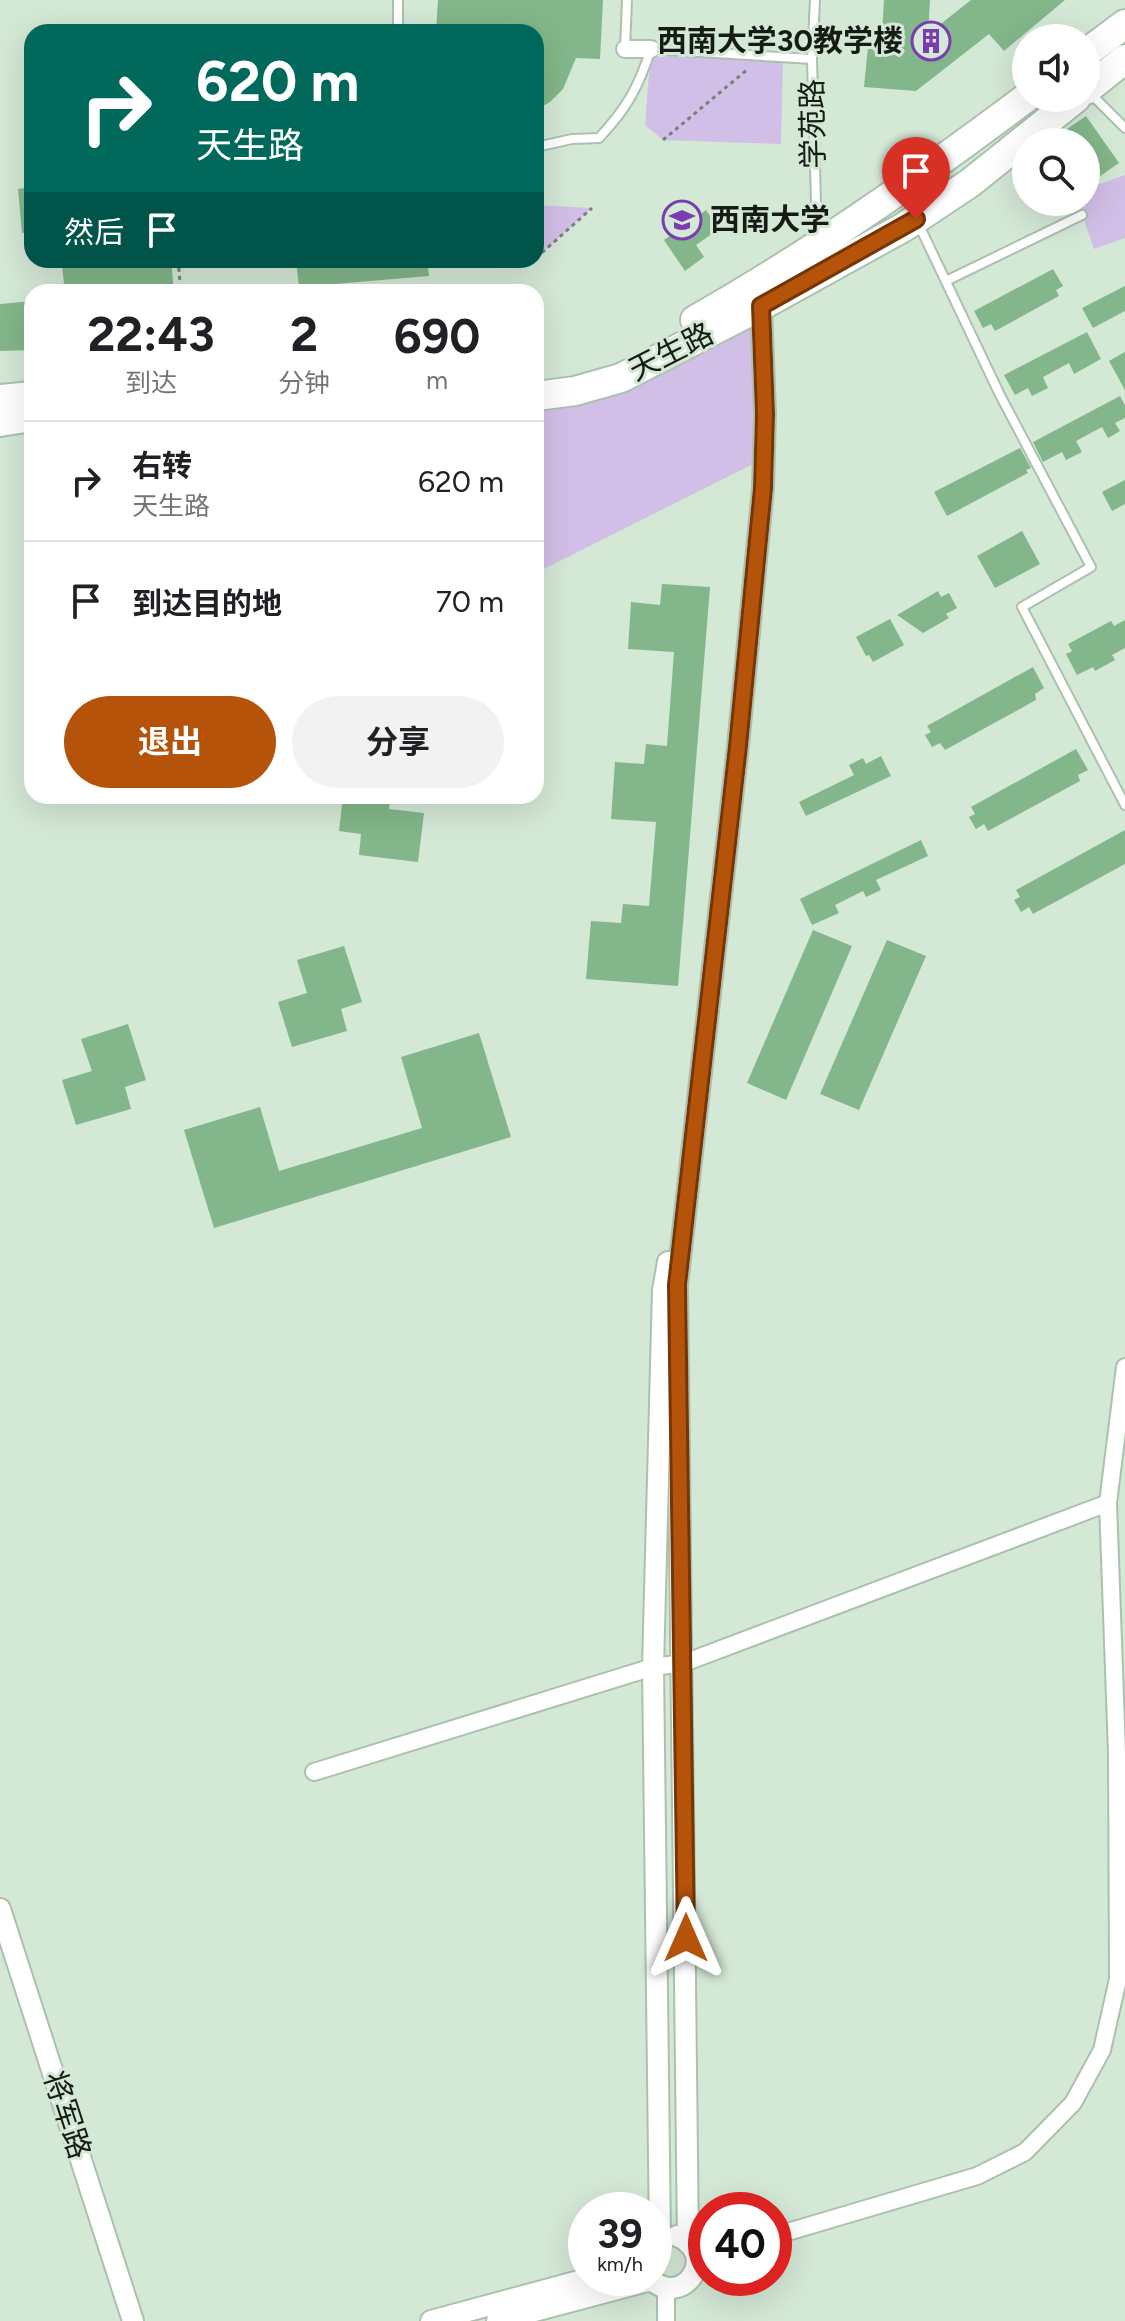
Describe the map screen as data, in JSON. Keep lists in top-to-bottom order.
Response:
{
  "streets": {
    "highway": ["天生路"],
    "street": ["将军路"],
    "lane": ["学苑路"]
  },
  "crossings": [
    ["学苑路", "天生路"]
  ],
  "places": {
    "building": ["西南大学30教学楼"],
    "school or university": ["西南大学"]
  },
  "page": {
    "turn": ["620 m", "天生路"],
    "then": "然后",
    "eta": [
      "22:43",
      "到达",
      "2",
      "分钟",
      "690",
      "m"
    ],
    "list": [
      {
        "name": "右转",
        "note": "天生路",
        "value": "620 m"
      },
      {
        "name": "到达目的地",
        "value": "70 m"
      }
    ],
    "buttons": ["退出", "分享"],
    "speed": "39 km/h",
    "limit": "40"
  }
}
